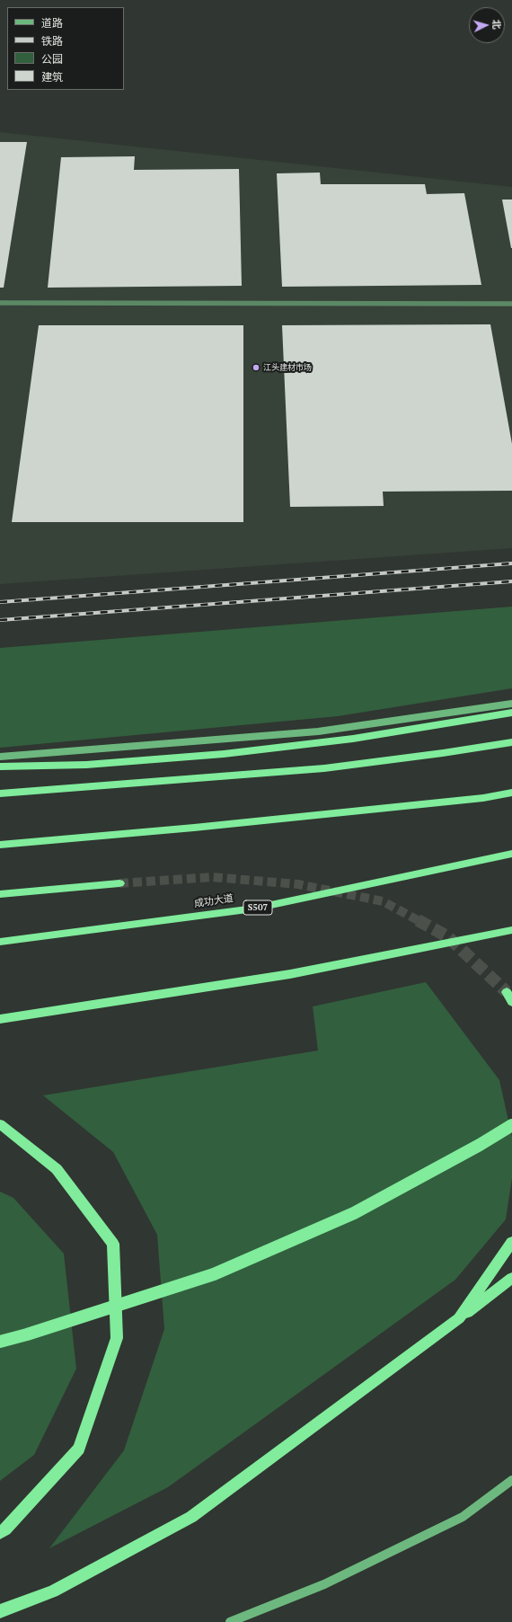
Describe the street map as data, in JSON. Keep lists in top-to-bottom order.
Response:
{
  "streets": {
    "highway": ["成功大道", "S507"]
  },
  "places": ["江头建材市场"],
  "legend": [
    "道路",
    "铁路",
    "公园",
    "建筑"
  ],
  "north": "right"
}
